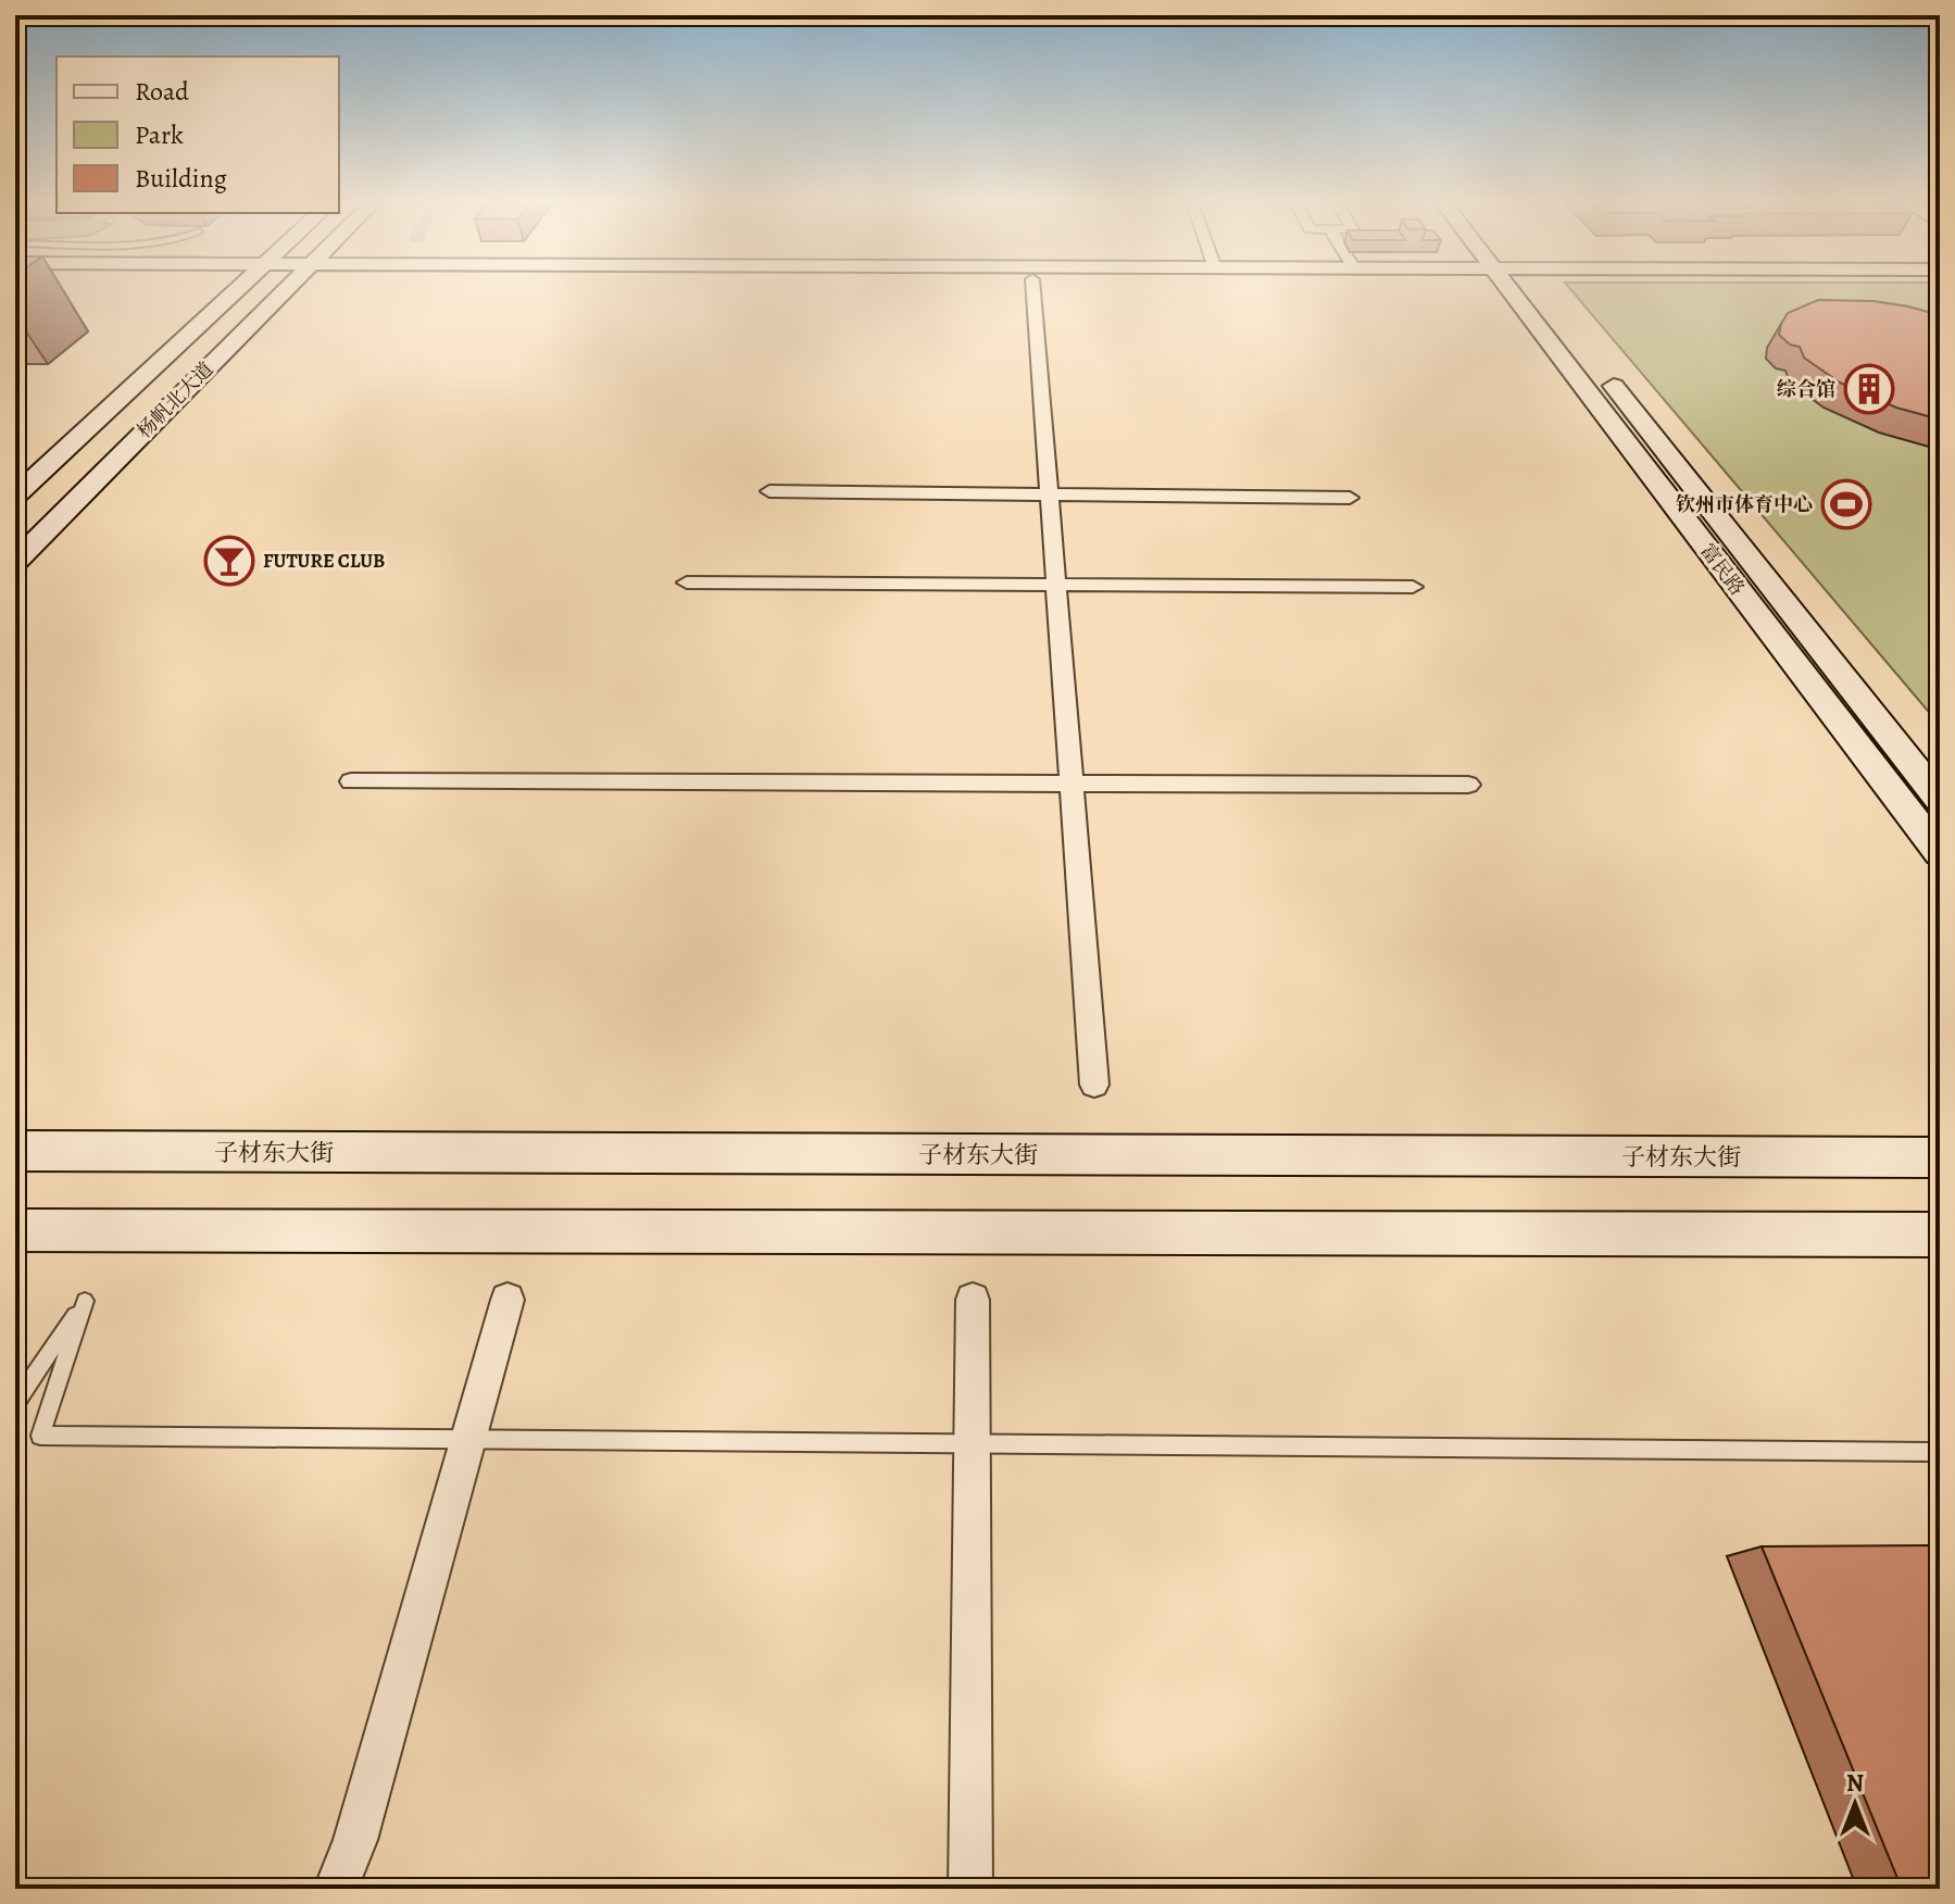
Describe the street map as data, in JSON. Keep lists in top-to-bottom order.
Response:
{
  "streets": {
    "street": ["杨帆北大道", "富民路", "子材东大街"]
  },
  "places": {
    "building": ["综合馆"],
    "sports": ["钦州市体育中心"],
    "bar": ["FUTURE CLUB"]
  },
  "legend": ["Road", "Park", "Building"],
  "north": "top"
}
